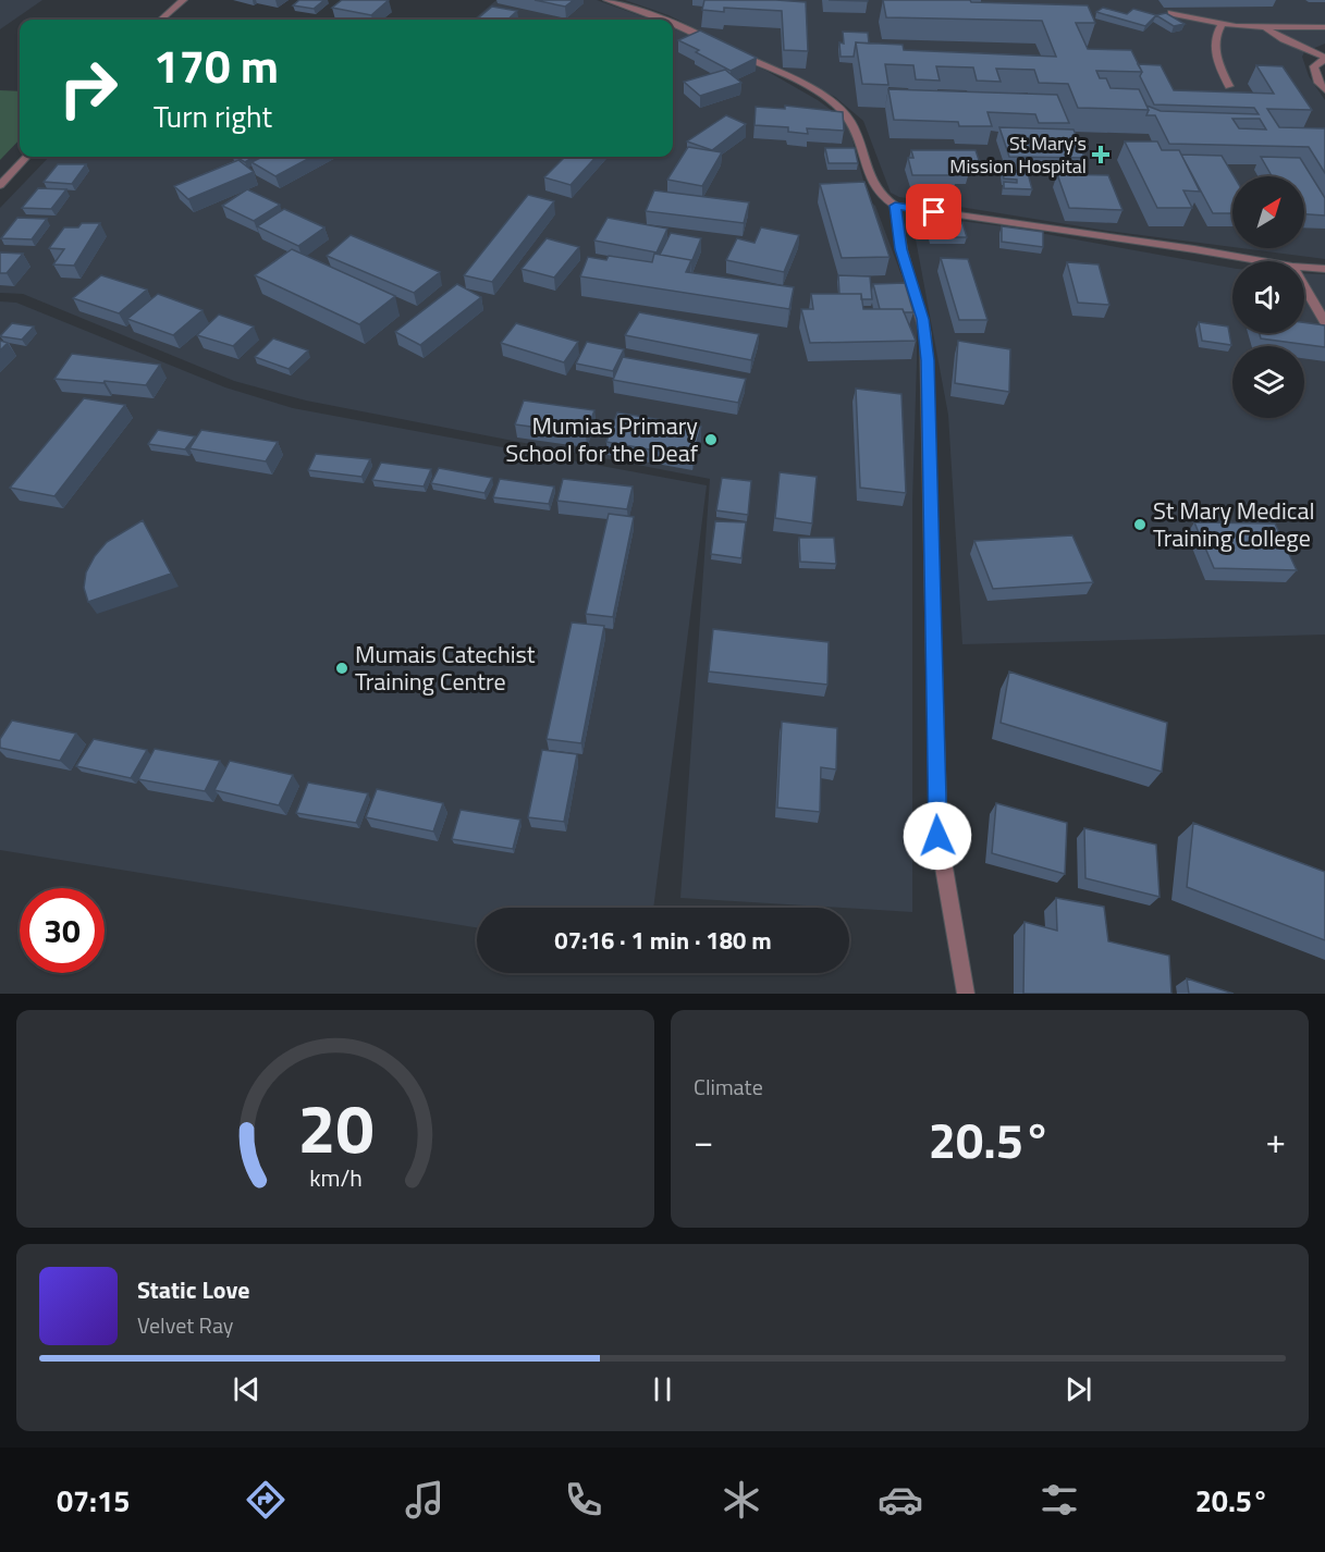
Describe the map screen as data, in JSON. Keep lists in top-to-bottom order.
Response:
{
  "places": {
    "health": ["St Mary's Mission Hospital"],
    "other": ["Mumias Primary School for the Deaf", "St Mary Medical Training College", "Mumais Catechist Training Centre"]
  },
  "north": "top right",
  "page": {
    "turn": ["170 m", "Turn right"],
    "limit": "30",
    "trip": "07:16 · 1 min · 180 m",
    "tile": "Climate",
    "heat": ["−", "20.5°", "+"],
    "song": ["Static Love", "Velvet Ray"],
    "tabs": ["07:15", "20.5°"],
    "gauge": ["20", "km/h"]
  }
}
